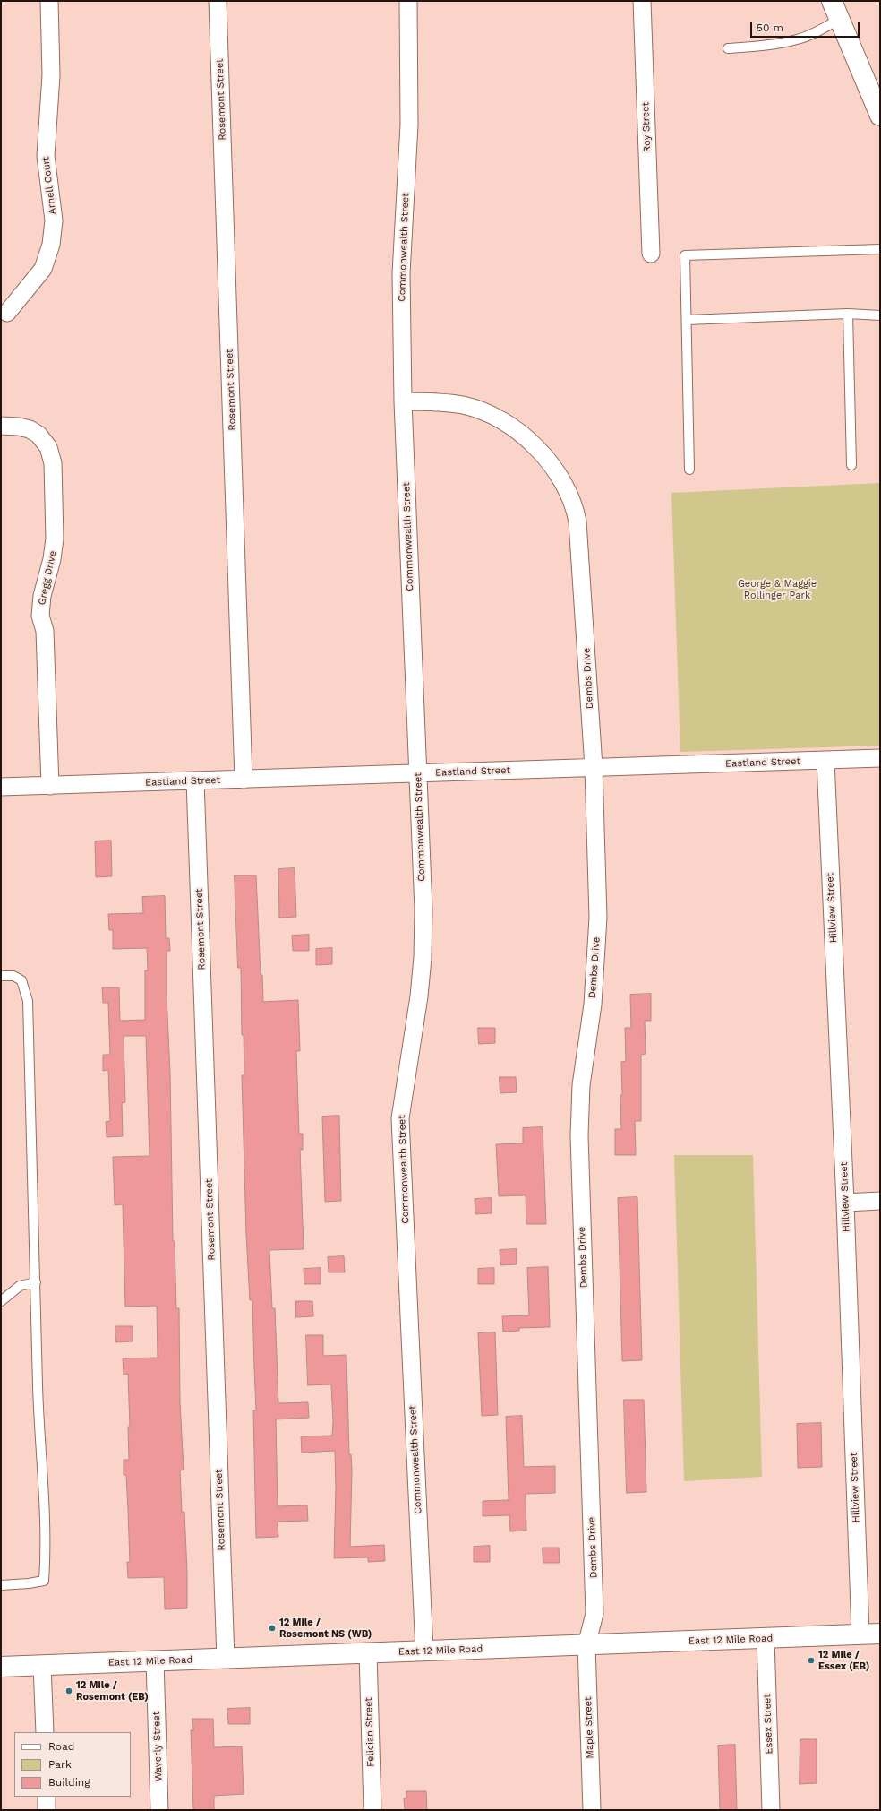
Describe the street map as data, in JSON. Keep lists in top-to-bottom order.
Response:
{
  "streets": {
    "main road": ["East 12 Mile Road"],
    "street": [
      "Rosemont Street",
      "Roy Street",
      "Arnell Court",
      "Commonwealth Street",
      "Gregg Drive",
      "Dembs Drive",
      "Eastland Street",
      "Hillview Street",
      "Essex Street",
      "Maple Street",
      "Felician Street",
      "Waverly Street"
    ]
  },
  "crossings": [
    ["Rosemont Street", "Eastland Street"],
    ["Rosemont Street", "East 12 Mile Road"],
    ["Commonwealth Street", "Dembs Drive"],
    ["Commonwealth Street", "Eastland Street"],
    ["Commonwealth Street", "East 12 Mile Road"],
    ["Gregg Drive", "Eastland Street"],
    ["Dembs Drive", "Eastland Street"],
    ["Dembs Drive", "East 12 Mile Road"],
    ["Dembs Drive", "Maple Street"],
    ["Eastland Street", "Hillview Street"],
    ["Hillview Street", "East 12 Mile Road"],
    ["East 12 Mile Road", "Essex Street"],
    ["East 12 Mile Road", "Maple Street"],
    ["East 12 Mile Road", "Felician Street"],
    ["East 12 Mile Road", "Waverly Street"]
  ],
  "parks": ["George & Maggie Rollinger Park"],
  "places": ["12 Mile / Rosemont NS (WB)", "12 Mile / Essex (EB)", "12 Mile / Rosemont (EB)"],
  "legend": ["Road", "Park", "Building"],
  "scale_bar": "50 m"
}
